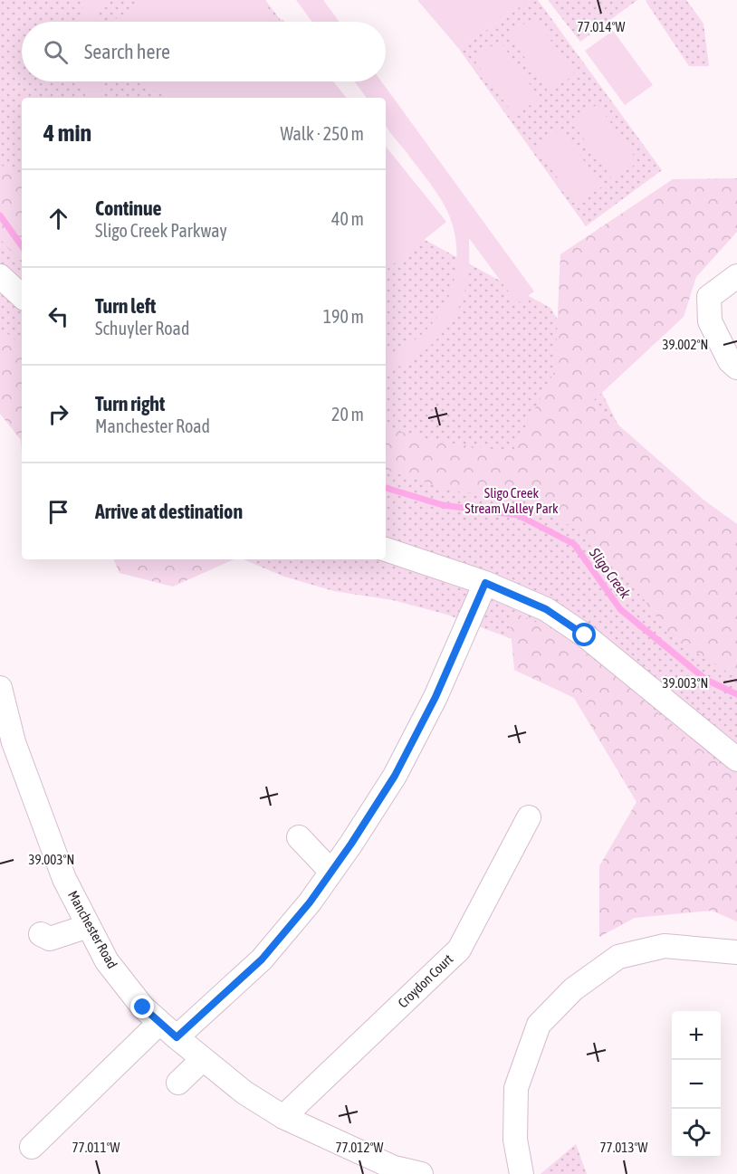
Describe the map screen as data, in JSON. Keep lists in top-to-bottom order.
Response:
{
  "streets": {
    "street": ["Manchester Road", "Croydon Court"]
  },
  "crossings": [
    ["Manchester Road", "Croydon Court"]
  ],
  "water": ["Sligo Creek"],
  "parks": ["Sligo Creek Stream Valley Park"],
  "page": {
    "search": "Search here",
    "heading": ["4 min", "Walk · 250 m"],
    "list": [
      ["Continue", "Sligo Creek Parkway", "40 m"],
      ["Turn left", "Schuyler Road", "190 m"],
      ["Turn right", "Manchester Road", "20 m"],
      "Arrive at destination"
    ],
    "map_buttons": ["+", "−"]
  },
  "coordinates": [
    "77.014°W",
    "39.002°N",
    "39.003°N",
    "77.011°W",
    "77.012°W",
    "77.013°W"
  ]
}
